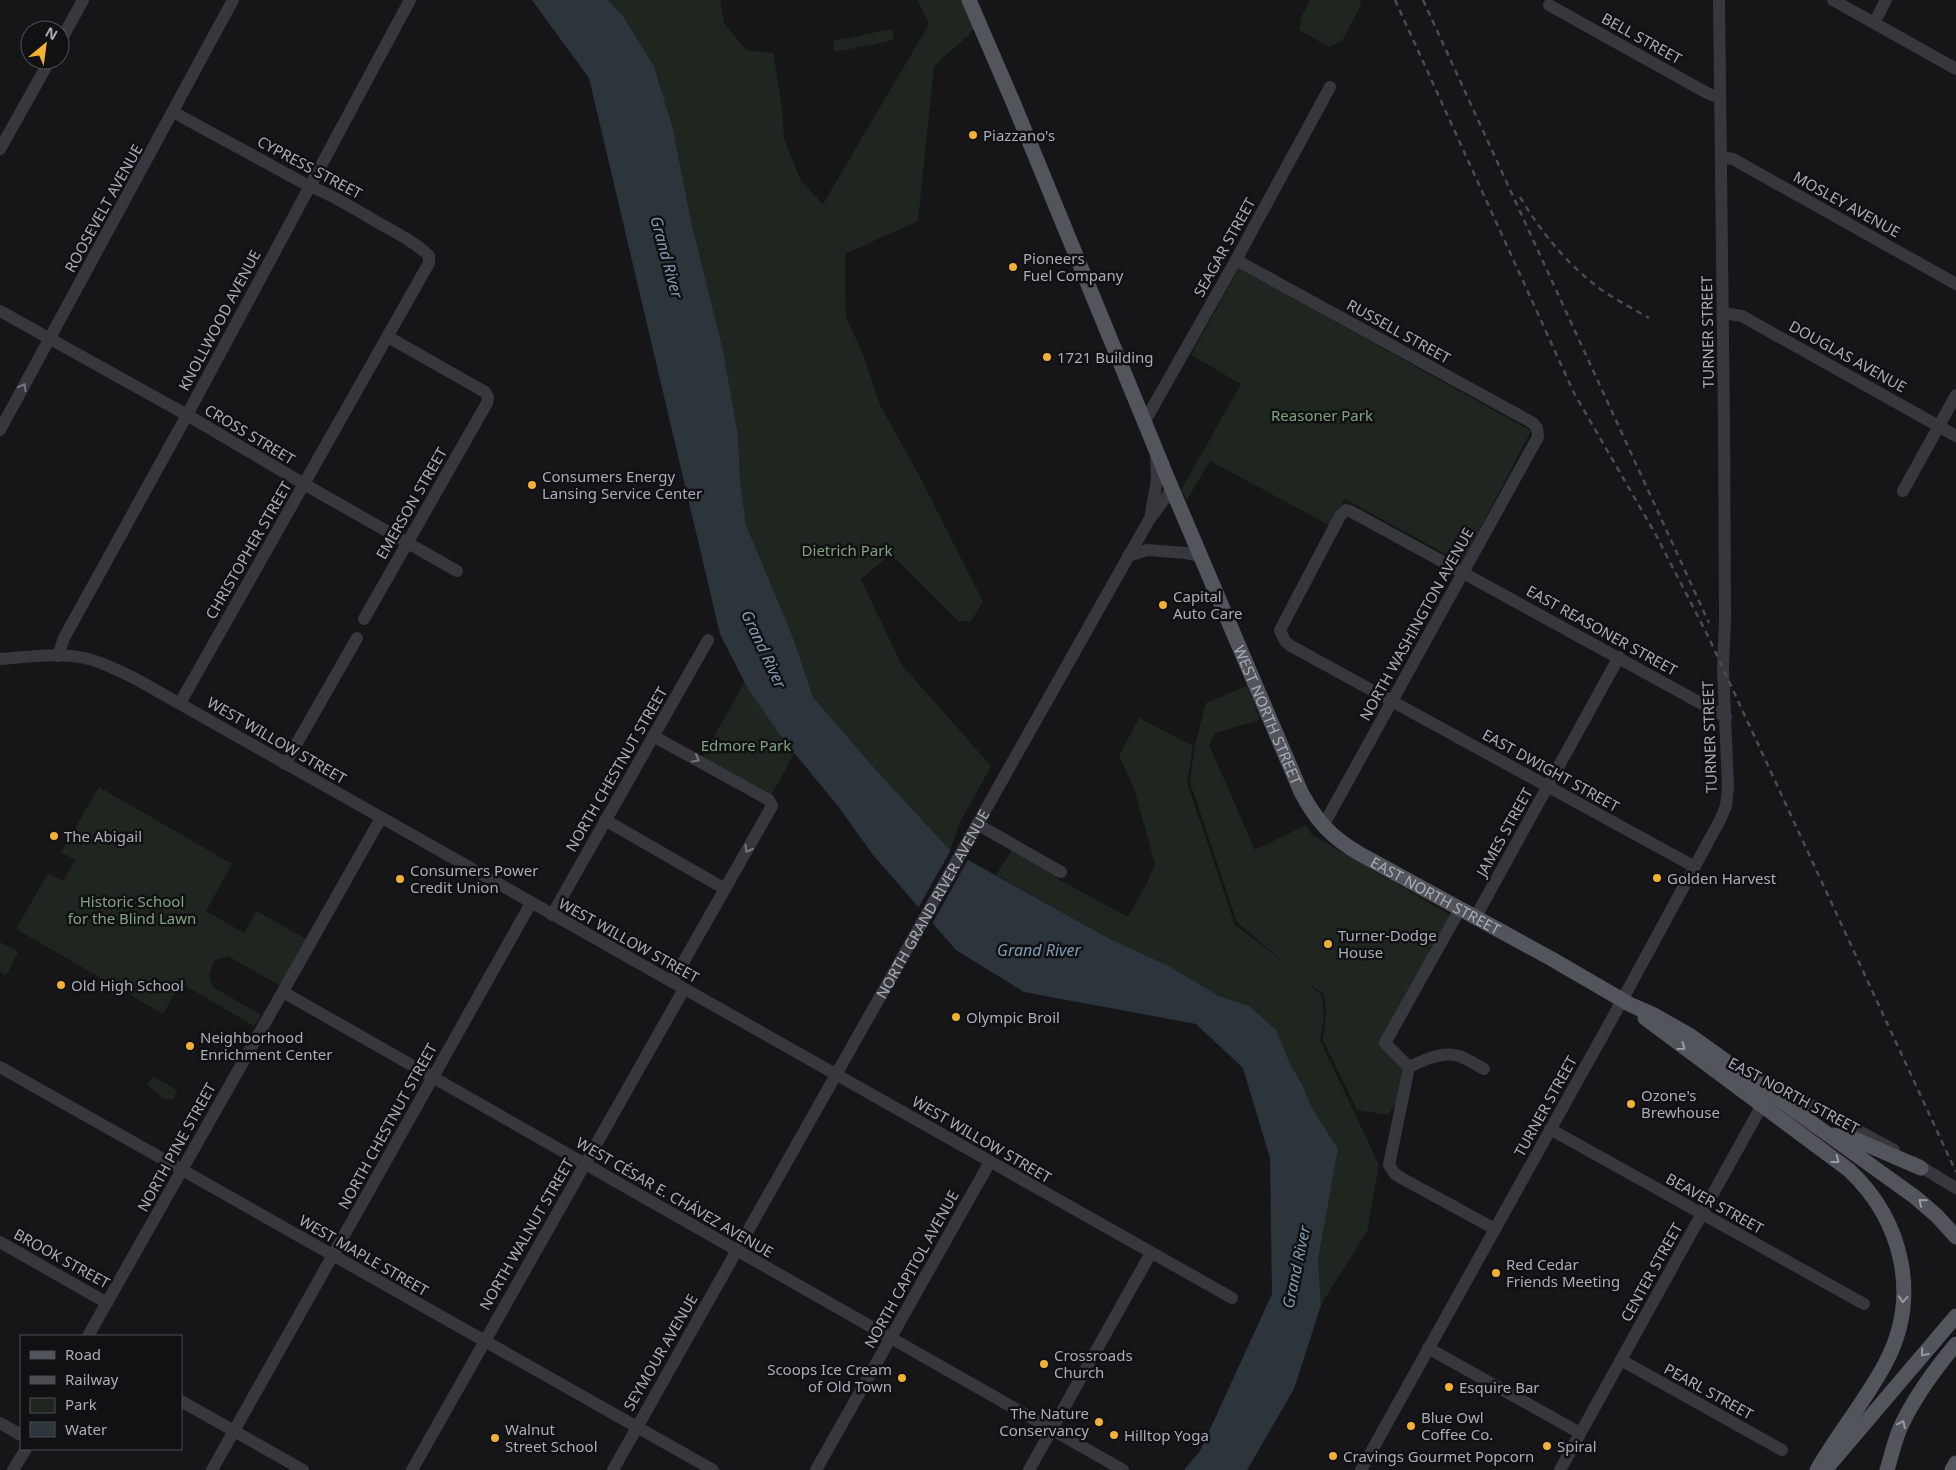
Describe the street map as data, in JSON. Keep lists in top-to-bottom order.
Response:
{
  "streets": {
    "main road": ["WEST NORTH STREET", "EAST NORTH STREET"],
    "street": [
      "BELL STREET",
      "CYPRESS STREET",
      "MOSLEY AVENUE",
      "ROOSEVELT AVENUE",
      "SEAGAR STREET",
      "KNOLLWOOD AVENUE",
      "RUSSELL STREET",
      "TURNER STREET",
      "DOUGLAS AVENUE",
      "CROSS STREET",
      "EMERSON STREET",
      "CHRISTOPHER STREET",
      "NORTH WASHINGTON AVENUE",
      "EAST REASONER STREET",
      "WEST WILLOW STREET",
      "NORTH CHESTNUT STREET",
      "EAST DWIGHT STREET",
      "JAMES STREET",
      "NORTH GRAND RIVER AVENUE",
      "NORTH PINE STREET",
      "WEST CÉSAR E. CHÁVEZ AVENUE",
      "BEAVER STREET",
      "NORTH WALNUT STREET",
      "WEST MAPLE STREET",
      "BROOK STREET",
      "NORTH CAPITOL AVENUE",
      "CENTER STREET",
      "SEYMOUR AVENUE",
      "PEARL STREET"
    ]
  },
  "crossings": [
    ["BELL STREET", "TURNER STREET"],
    ["CYPRESS STREET", "ROOSEVELT AVENUE"],
    ["CYPRESS STREET", "KNOLLWOOD AVENUE"],
    ["CYPRESS STREET", "CHRISTOPHER STREET"],
    ["MOSLEY AVENUE", "TURNER STREET"],
    ["ROOSEVELT AVENUE", "CROSS STREET"],
    ["SEAGAR STREET", "RUSSELL STREET"],
    ["KNOLLWOOD AVENUE", "CROSS STREET"],
    ["KNOLLWOOD AVENUE", "WEST WILLOW STREET"],
    ["RUSSELL STREET", "NORTH WASHINGTON AVENUE"],
    ["TURNER STREET", "DOUGLAS AVENUE"],
    ["TURNER STREET", "EAST REASONER STREET"],
    ["TURNER STREET", "EAST DWIGHT STREET"],
    ["TURNER STREET", "EAST NORTH STREET"],
    ["TURNER STREET", "BEAVER STREET"],
    ["CROSS STREET", "EMERSON STREET"],
    ["CROSS STREET", "CHRISTOPHER STREET"],
    ["EMERSON STREET", "CHRISTOPHER STREET"],
    ["CHRISTOPHER STREET", "WEST WILLOW STREET"],
    ["NORTH WASHINGTON AVENUE", "EAST REASONER STREET"],
    ["NORTH WASHINGTON AVENUE", "WEST NORTH STREET"],
    ["NORTH WASHINGTON AVENUE", "EAST DWIGHT STREET"],
    ["NORTH WASHINGTON AVENUE", "EAST NORTH STREET"],
    ["EAST REASONER STREET", "EAST DWIGHT STREET"],
    ["EAST REASONER STREET", "JAMES STREET"],
    ["WEST NORTH STREET", "EAST NORTH STREET"],
    ["WEST NORTH STREET", "NORTH GRAND RIVER AVENUE"],
    ["WEST WILLOW STREET", "NORTH CHESTNUT STREET"],
    ["WEST WILLOW STREET", "NORTH GRAND RIVER AVENUE"],
    ["WEST WILLOW STREET", "NORTH PINE STREET"],
    ["WEST WILLOW STREET", "NORTH WALNUT STREET"],
    ["WEST WILLOW STREET", "NORTH CAPITOL AVENUE"],
    ["NORTH CHESTNUT STREET", "WEST CÉSAR E. CHÁVEZ AVENUE"],
    ["NORTH CHESTNUT STREET", "WEST MAPLE STREET"],
    ["EAST DWIGHT STREET", "JAMES STREET"],
    ["JAMES STREET", "EAST NORTH STREET"],
    ["EAST NORTH STREET", "CENTER STREET"],
    ["NORTH GRAND RIVER AVENUE", "WEST CÉSAR E. CHÁVEZ AVENUE"],
    ["NORTH GRAND RIVER AVENUE", "SEYMOUR AVENUE"],
    ["NORTH PINE STREET", "WEST CÉSAR E. CHÁVEZ AVENUE"],
    ["NORTH PINE STREET", "WEST MAPLE STREET"],
    ["NORTH PINE STREET", "BROOK STREET"],
    ["WEST CÉSAR E. CHÁVEZ AVENUE", "NORTH WALNUT STREET"],
    ["WEST CÉSAR E. CHÁVEZ AVENUE", "NORTH CAPITOL AVENUE"],
    ["WEST CÉSAR E. CHÁVEZ AVENUE", "SEYMOUR AVENUE"],
    ["BEAVER STREET", "CENTER STREET"],
    ["NORTH WALNUT STREET", "WEST MAPLE STREET"],
    ["WEST MAPLE STREET", "SEYMOUR AVENUE"],
    ["CENTER STREET", "PEARL STREET"]
  ],
  "water": ["Grand River"],
  "parks": [
    "Reasoner Park",
    "Dietrich Park",
    "Edmore Park",
    "Historic School for the Blind Lawn"
  ],
  "places": [
    "Piazzano's",
    "Pioneers Fuel Company",
    "1721 Building",
    "Consumers Energy Lansing Service Center",
    "Capital Auto Care",
    "The Abigail",
    "Golden Harvest",
    "Consumers Power Credit Union",
    "Turner-Dodge House",
    "Old High School",
    "Olympic Broil",
    "Neighborhood Enrichment Center",
    "Ozone's Brewhouse",
    "Red Cedar Friends Meeting",
    "Crossroads Church",
    "Scoops Ice Cream of Old Town",
    "Esquire Bar",
    "The Nature Conservancy",
    "Blue Owl Coffee Co.",
    "Hilltop Yoga",
    "Walnut Street School",
    "Spiral",
    "Cravings Gourmet Popcorn"
  ],
  "legend": [
    "Road",
    "Railway",
    "Park",
    "Water"
  ],
  "north": "top right"
}
